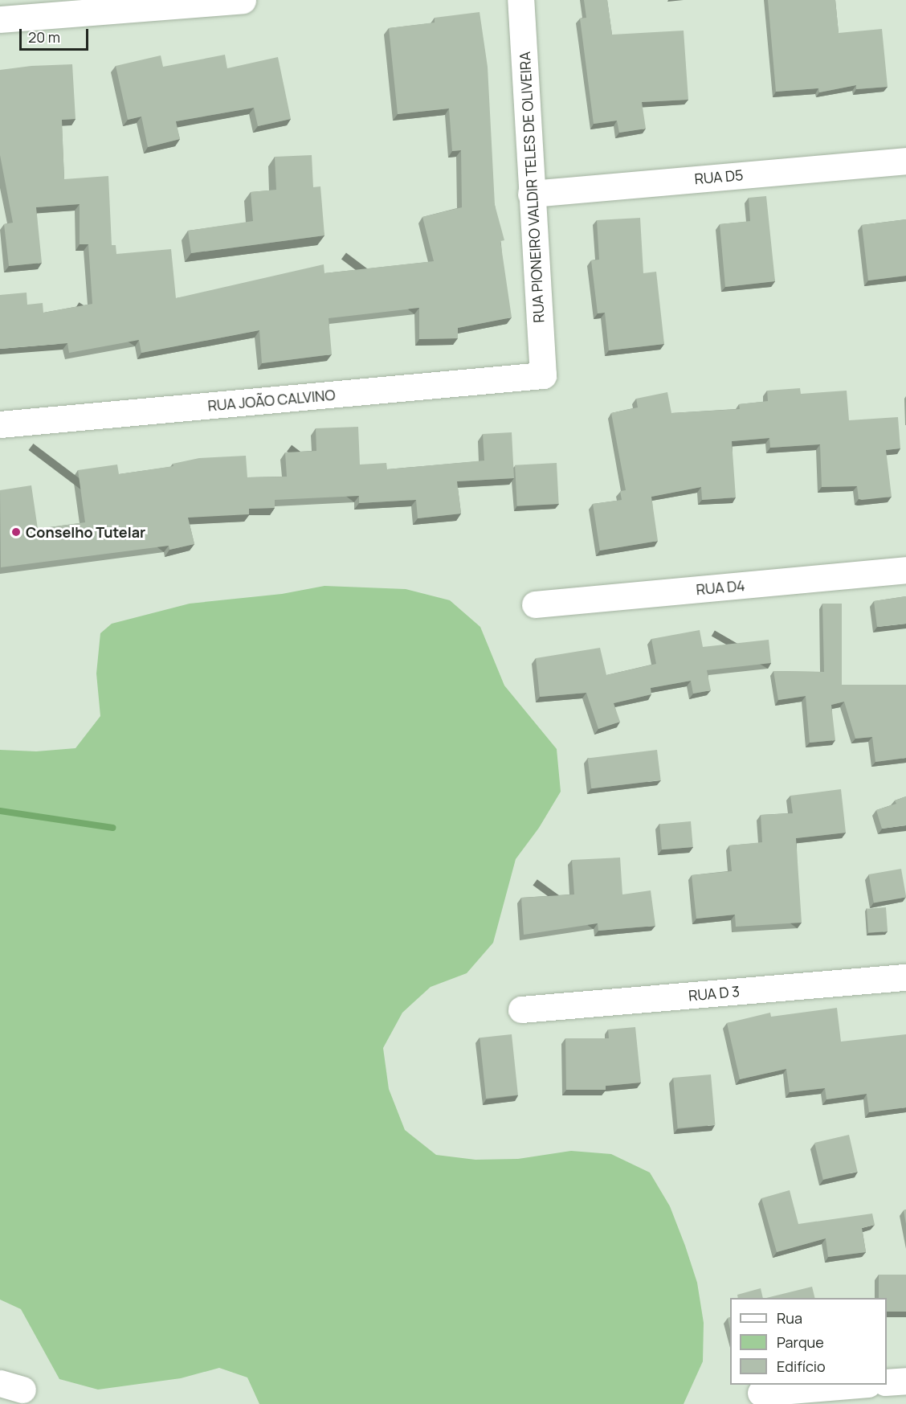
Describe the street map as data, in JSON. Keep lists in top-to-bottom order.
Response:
{
  "streets": {
    "street": [
      "RUA D5",
      "RUA PIONEIRO VALDIR TELES DE OLIVEIRA",
      "RUA JOÃO CALVINO",
      "RUA D4",
      "RUA D 3"
    ]
  },
  "crossings": [
    ["RUA D5", "RUA PIONEIRO VALDIR TELES DE OLIVEIRA"],
    ["RUA PIONEIRO VALDIR TELES DE OLIVEIRA", "RUA JOÃO CALVINO"]
  ],
  "places": ["Conselho Tutelar"],
  "legend": ["Rua", "Parque", "Edifício"],
  "scale_bar": "20 m"
}
